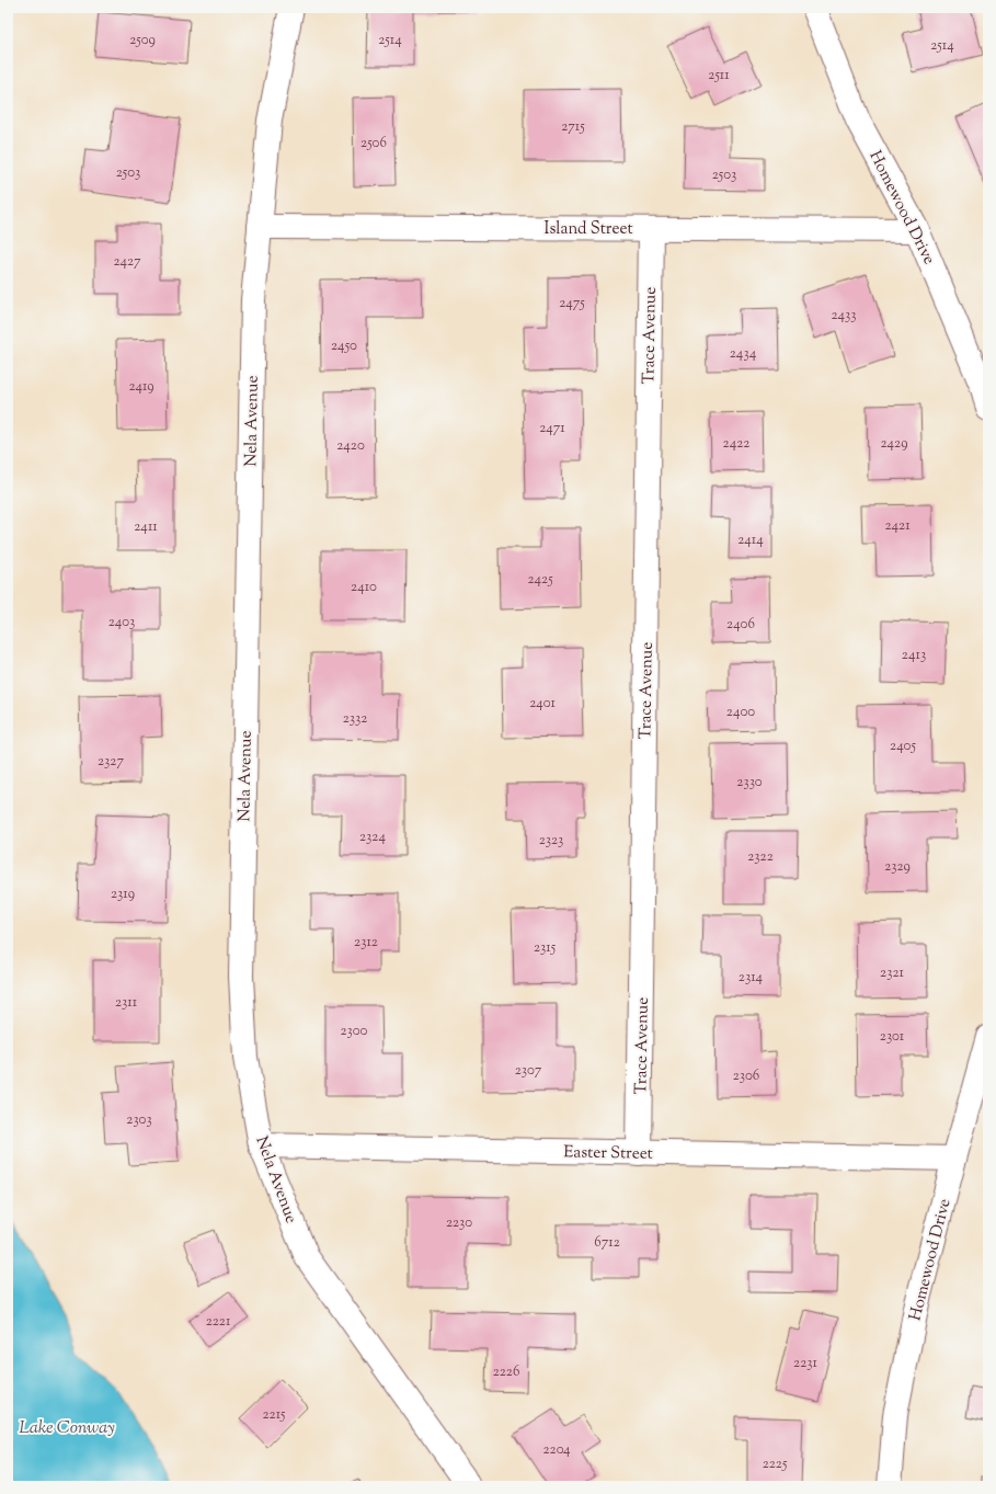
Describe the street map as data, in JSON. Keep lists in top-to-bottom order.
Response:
{
  "streets": {
    "street": [
      "Homewood Drive",
      "Island Street",
      "Trace Avenue",
      "Nela Avenue",
      "Easter Street"
    ]
  },
  "crossings": [
    ["Homewood Drive", "Island Street"],
    ["Homewood Drive", "Easter Street"],
    ["Island Street", "Trace Avenue"],
    ["Island Street", "Nela Avenue"],
    ["Trace Avenue", "Easter Street"],
    ["Nela Avenue", "Easter Street"]
  ],
  "water": ["Lake Conway"],
  "house_numbers": [
    "2509",
    "2514",
    "2514",
    "2511",
    "2715",
    "2506",
    "2503",
    "2503",
    "2427",
    "2475",
    "2433",
    "2450",
    "2434",
    "2419",
    "2471",
    "2422",
    "2429",
    "2420",
    "2421",
    "2411",
    "2414",
    "2425",
    "2410",
    "2403",
    "2406",
    "2413",
    "2401",
    "2400",
    "2332",
    "2405",
    "2327",
    "2330",
    "2324",
    "2323",
    "2322",
    "2329",
    "2319",
    "2312",
    "2315",
    "2321",
    "2314",
    "2311",
    "2300",
    "2301",
    "2307",
    "2306",
    "2303",
    "2230",
    "6712",
    "2221",
    "2231",
    "2226",
    "2215",
    "2204",
    "2225"
  ]
}
